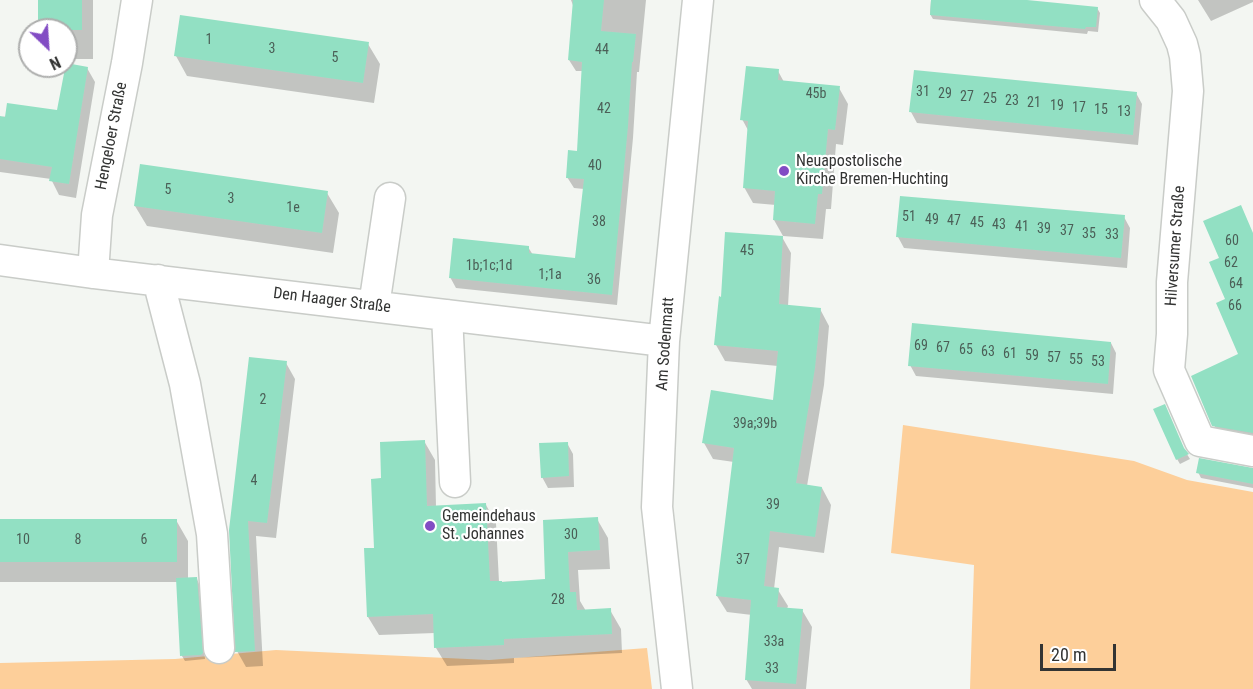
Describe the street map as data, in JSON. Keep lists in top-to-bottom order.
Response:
{
  "streets": {
    "street": [
      "Hengeloer Straße",
      "Hilversumer Straße",
      "Den Haager Straße",
      "Am Sodenmatt"
    ]
  },
  "crossings": [
    ["Hengeloer Straße", "Den Haager Straße"],
    ["Den Haager Straße", "Am Sodenmatt"]
  ],
  "places": ["Neuapostolische Kirche Bremen-Huchting", "Gemeindehaus St. Johannes"],
  "house_numbers": [
    "1",
    "3",
    "44",
    "5",
    "31",
    "45b",
    "29",
    "27",
    "25",
    "23",
    "21",
    "19",
    "17",
    "42",
    "15",
    "13",
    "40",
    "5",
    "3",
    "1e",
    "51",
    "49",
    "47",
    "38",
    "45",
    "43",
    "41",
    "39",
    "37",
    "35",
    "33",
    "60",
    "45",
    "62",
    "1b;1c;1d",
    "1;1a",
    "36",
    "64",
    "66",
    "69",
    "67",
    "65",
    "63",
    "61",
    "59",
    "57",
    "55",
    "53",
    "2",
    "39a;39b",
    "4",
    "39",
    "30",
    "10",
    "8",
    "6",
    "37",
    "28",
    "33a",
    "33"
  ],
  "scale_bar": "20 m",
  "north": "bottom right"
}
